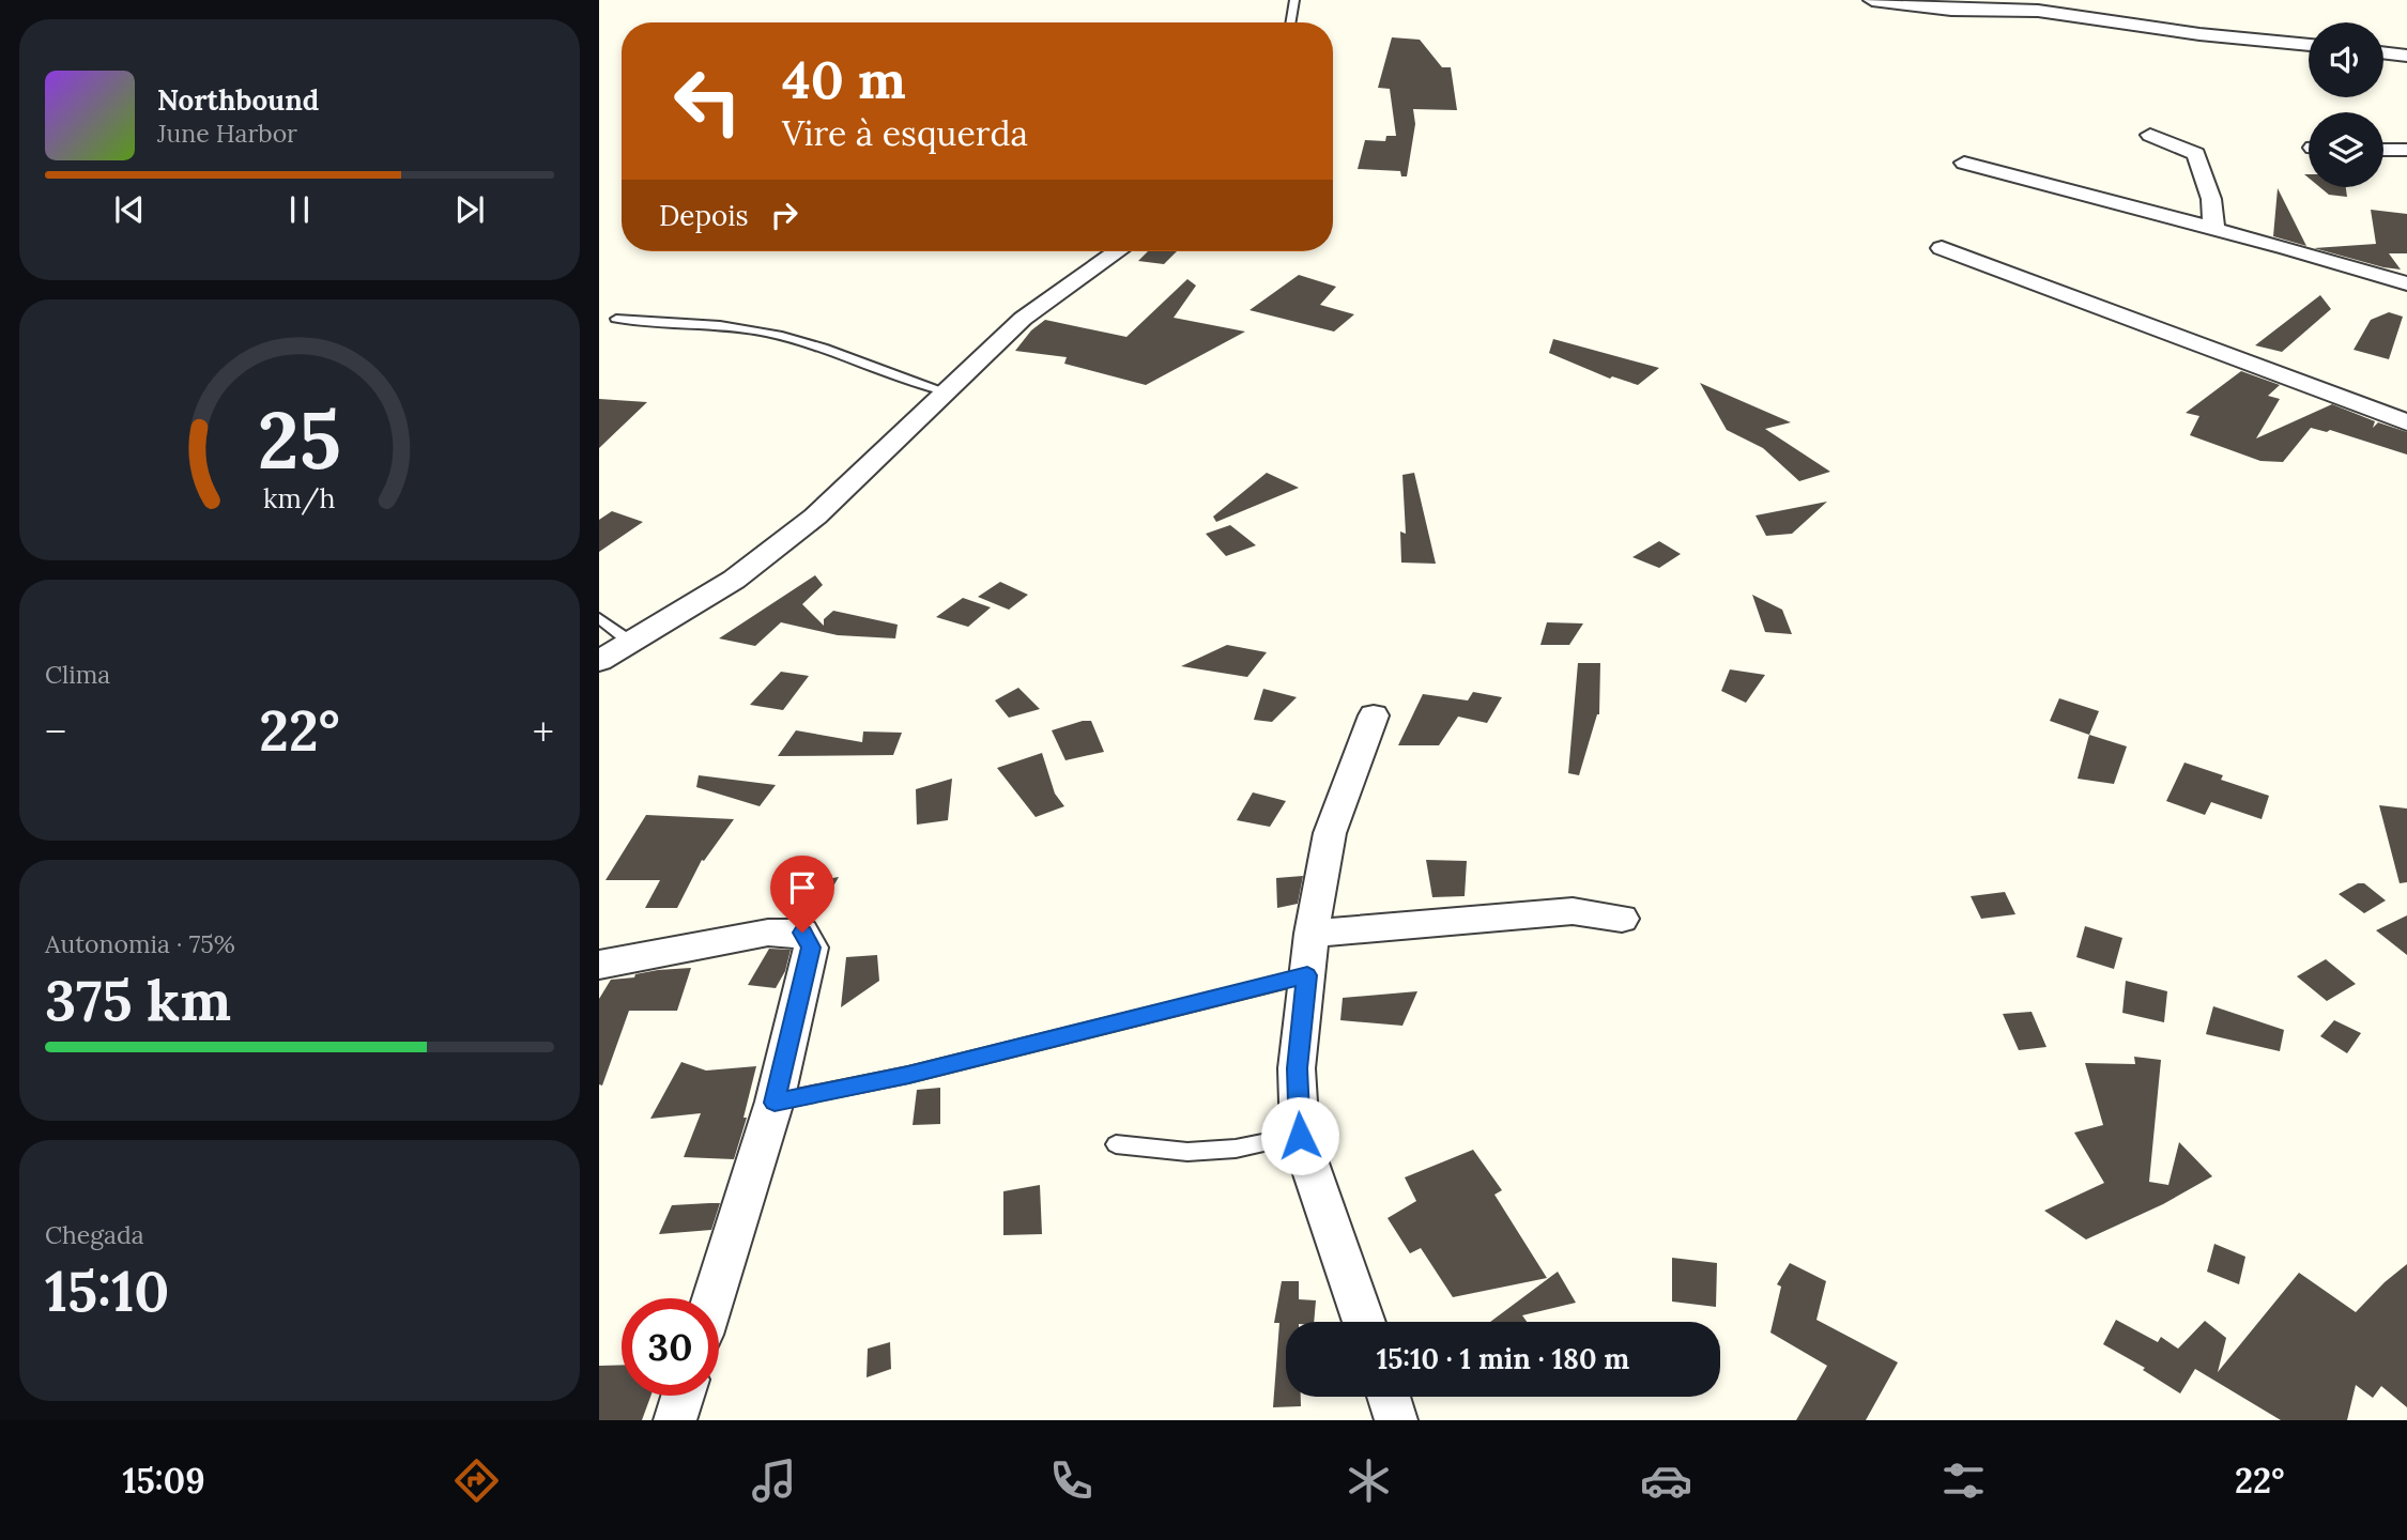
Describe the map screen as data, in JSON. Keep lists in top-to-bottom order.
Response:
{
  "page": {
    "turn": ["40 m", "Vire à esquerda"],
    "song": ["Northbound", "June Harbor"],
    "then": "Depois",
    "tile": [
      "Clima",
      ["Autonomia · 75%", "375 km"],
      ["Chegada", "15:10"]
    ],
    "heat": ["−", "22°", "+"],
    "limit": "30",
    "trip": "15:10 · 1 min · 180 m",
    "tabs": ["15:09", "22°"],
    "gauge": ["25", "km/h"]
  }
}
